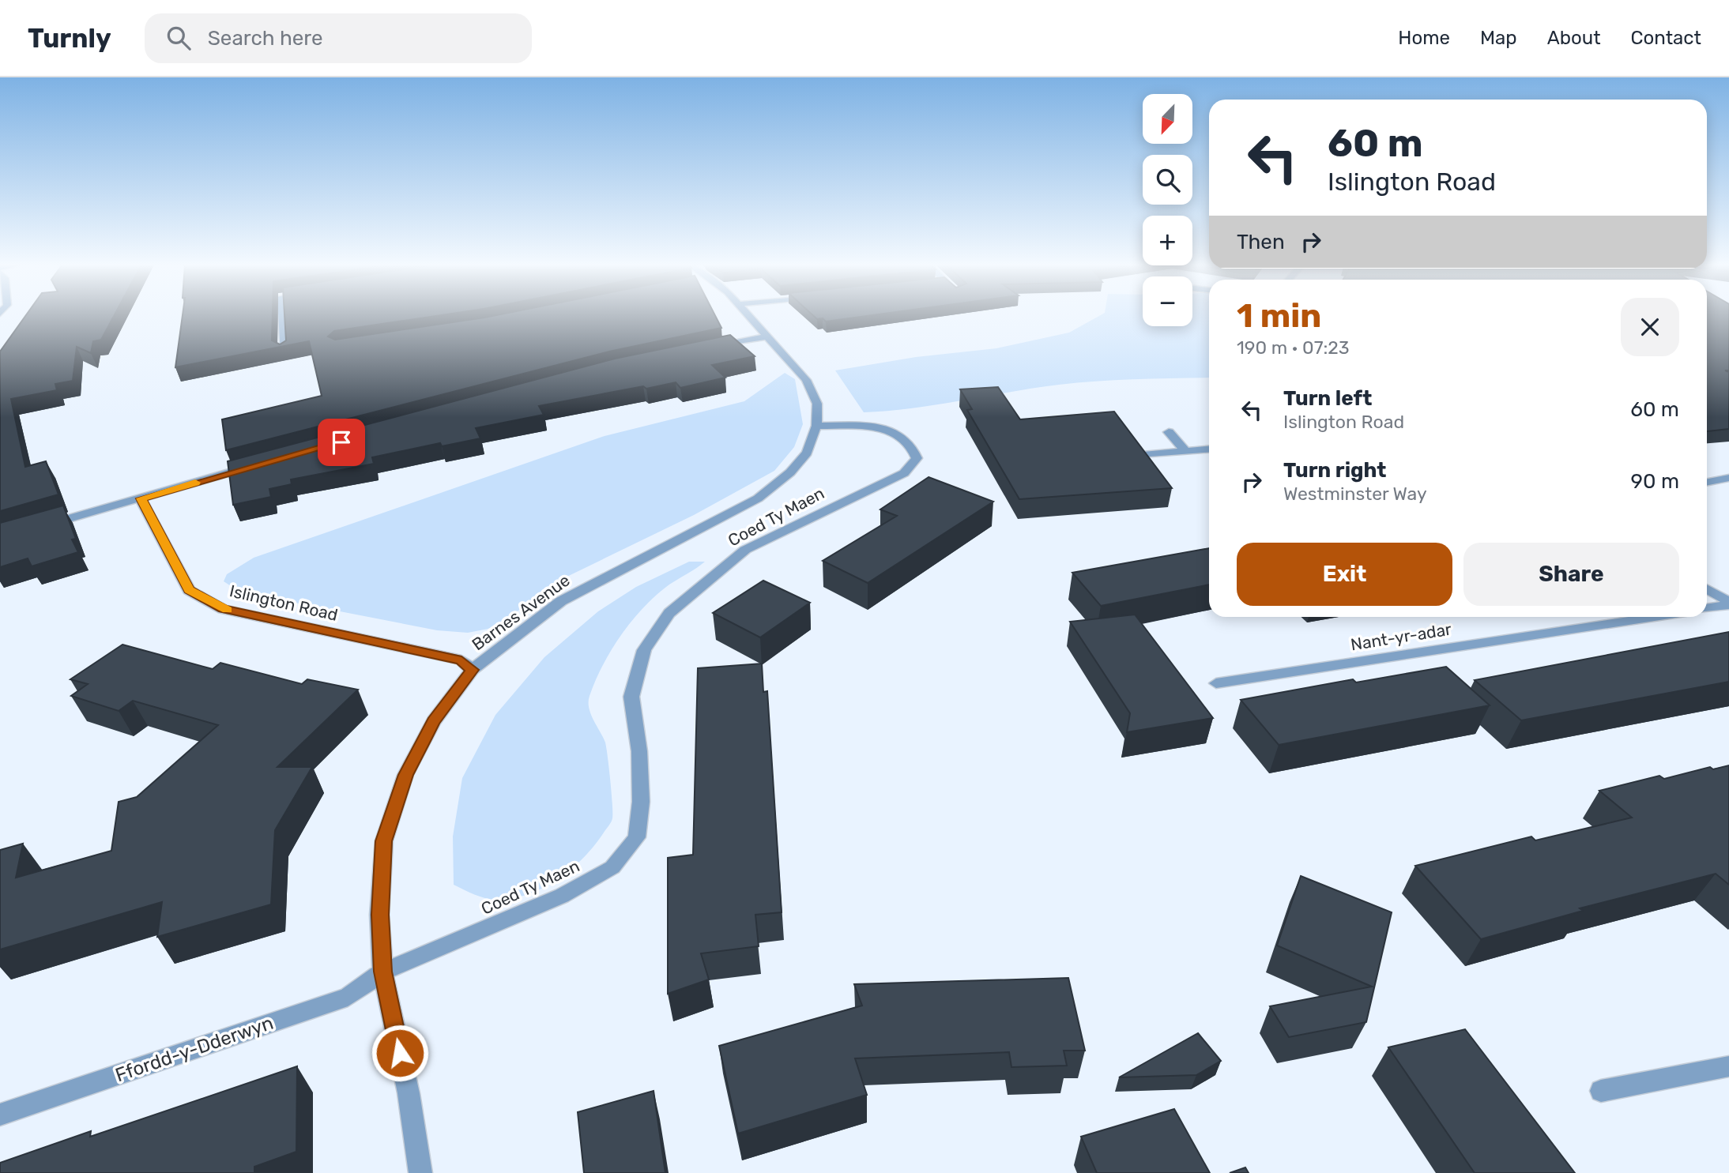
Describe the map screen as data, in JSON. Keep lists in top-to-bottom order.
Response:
{
  "streets": {
    "street": [
      "Coed Ty Maen",
      "Islington Road",
      "Barnes Avenue",
      "Nant-yr-adar",
      "Ffordd-y-Dderwyn"
    ]
  },
  "crossings": [
    ["Coed Ty Maen", "Barnes Avenue"],
    ["Coed Ty Maen", "Ffordd-y-Dderwyn"],
    ["Islington Road", "Barnes Avenue"],
    ["Barnes Avenue", "Ffordd-y-Dderwyn"]
  ],
  "north": "bottom left",
  "page": {
    "header": "Turnly",
    "search": "Search here",
    "nav": [
      "Home",
      "Map",
      "About",
      "Contact"
    ],
    "map_buttons": ["+", "−"],
    "turn": ["60 m", "Islington Road"],
    "then": "Then",
    "heading": ["1 min", "190 m · 07:23"],
    "list": [
      {
        "name": "Turn left",
        "note": "Islington Road",
        "value": "60 m"
      },
      {
        "name": "Turn right",
        "note": "Westminster Way",
        "value": "90 m"
      }
    ],
    "buttons": ["Exit", "Share"]
  }
}
